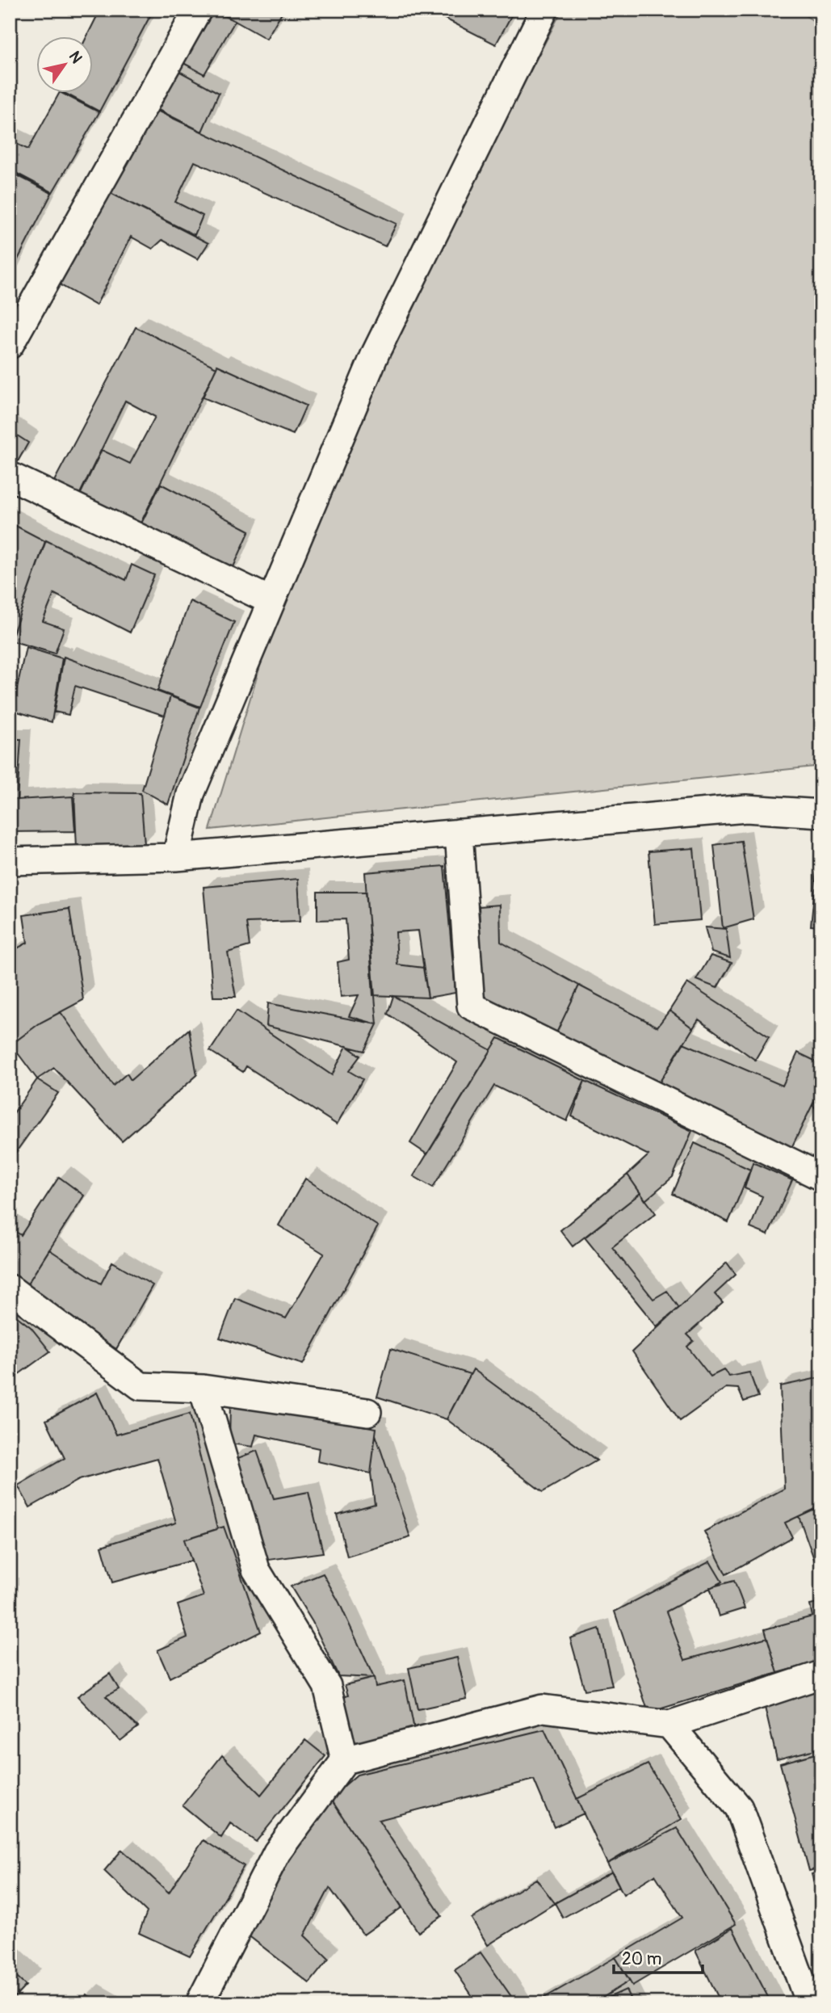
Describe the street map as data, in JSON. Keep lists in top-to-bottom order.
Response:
{
  "scale_bar": "20 m",
  "north": "top right"
}
